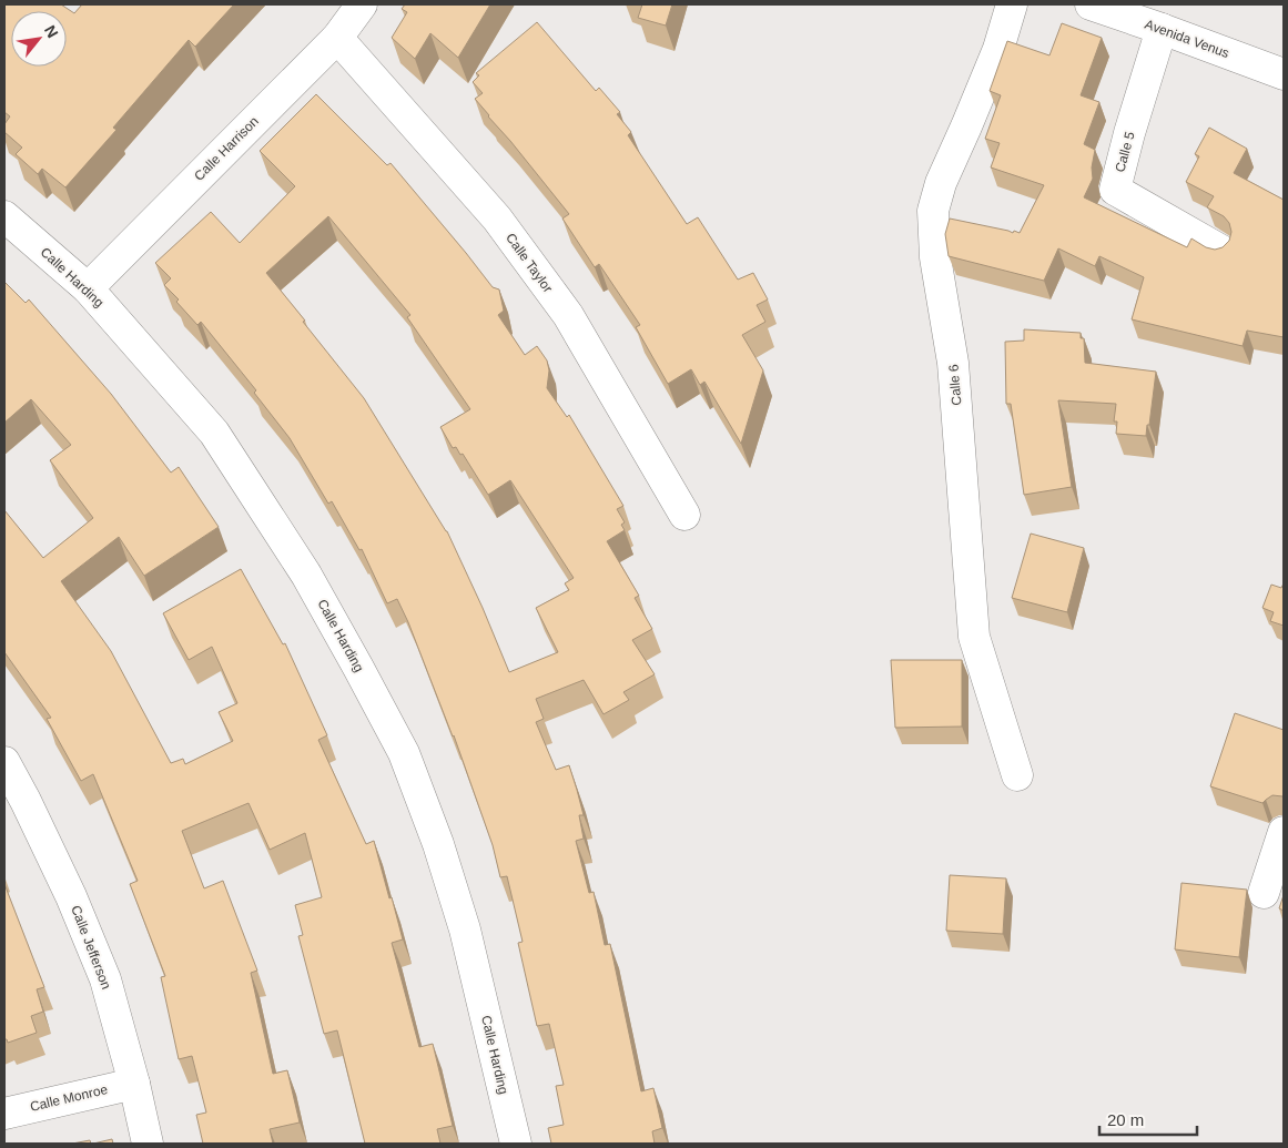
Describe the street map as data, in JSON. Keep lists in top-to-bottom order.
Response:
{
  "streets": {
    "street": [
      "Avenida Venus",
      "Calle Harrison",
      "Calle 5",
      "Calle Taylor",
      "Calle Harding",
      "Calle 6",
      "Calle Jefferson",
      "Calle Monroe"
    ]
  },
  "crossings": [
    ["Avenida Venus", "Calle 5"],
    ["Calle Harrison", "Calle Taylor"],
    ["Calle Harrison", "Calle Harding"],
    ["Calle Jefferson", "Calle Monroe"]
  ],
  "scale_bar": "20 m",
  "north": "top right"
}
